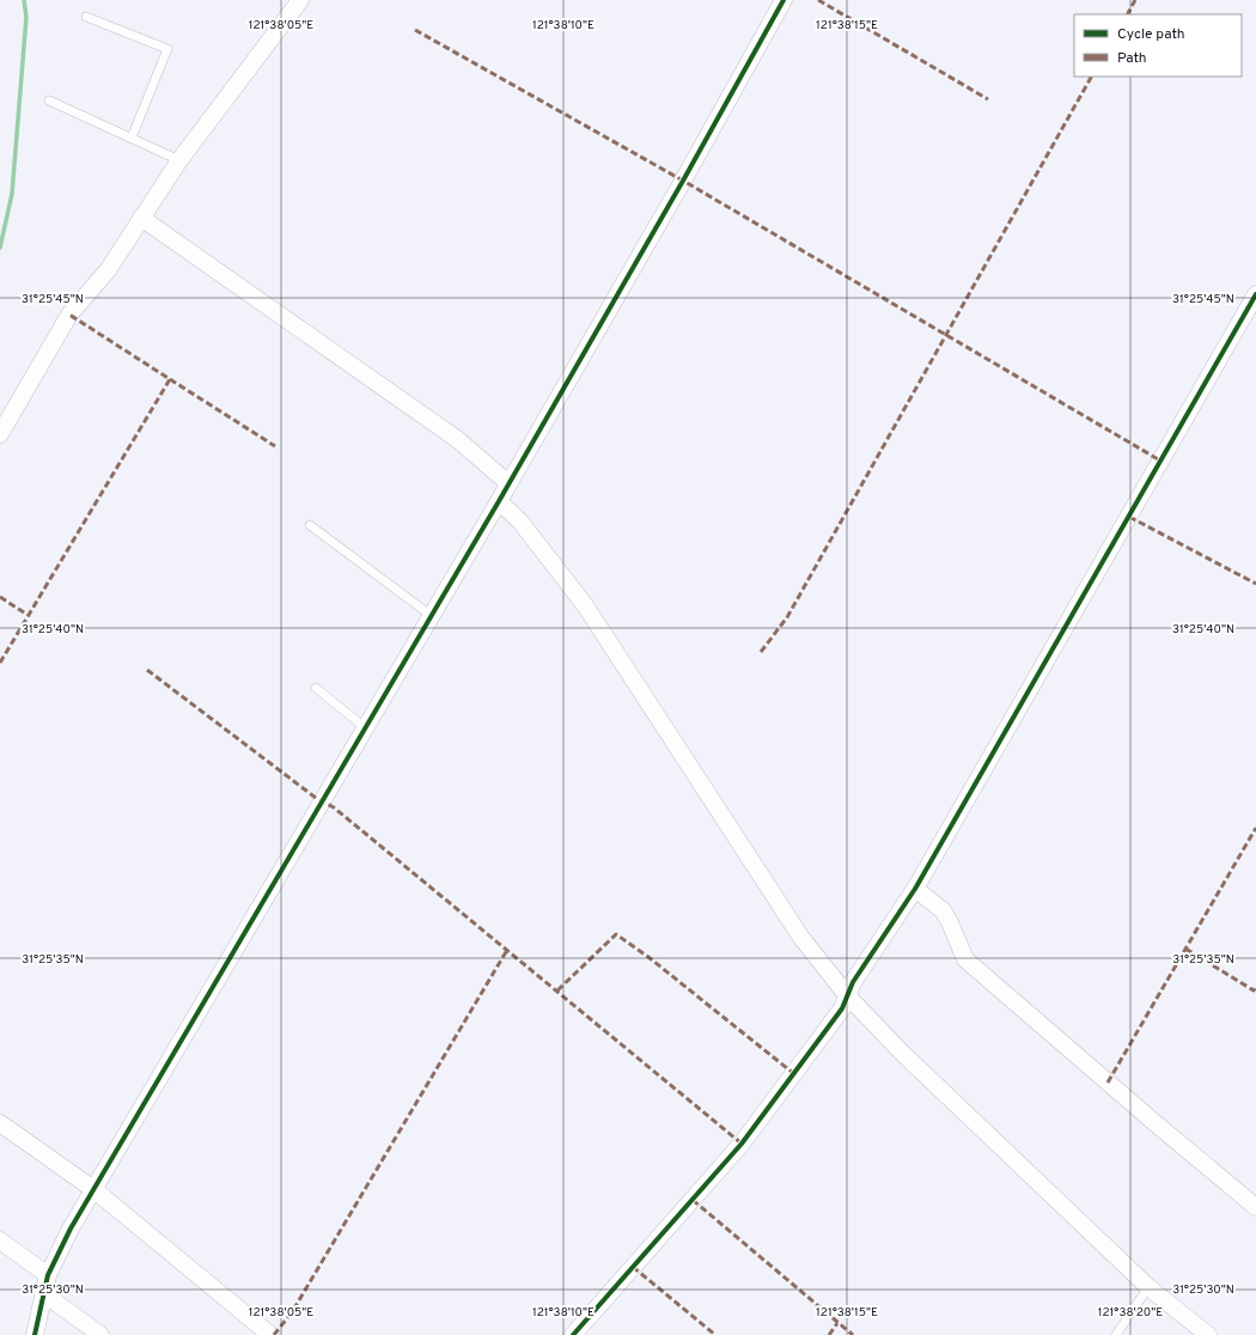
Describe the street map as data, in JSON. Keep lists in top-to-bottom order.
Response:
{
  "legend": ["Cycle path", "Path"],
  "coordinates": [
    "121°38'05\"E",
    "121°38'10\"E",
    "121°38'15\"E",
    "31°25'45\"N",
    "31°25'40\"N",
    "31°25'35\"N",
    "31°25'30\"N",
    "121°38'20\"E"
  ]
}
